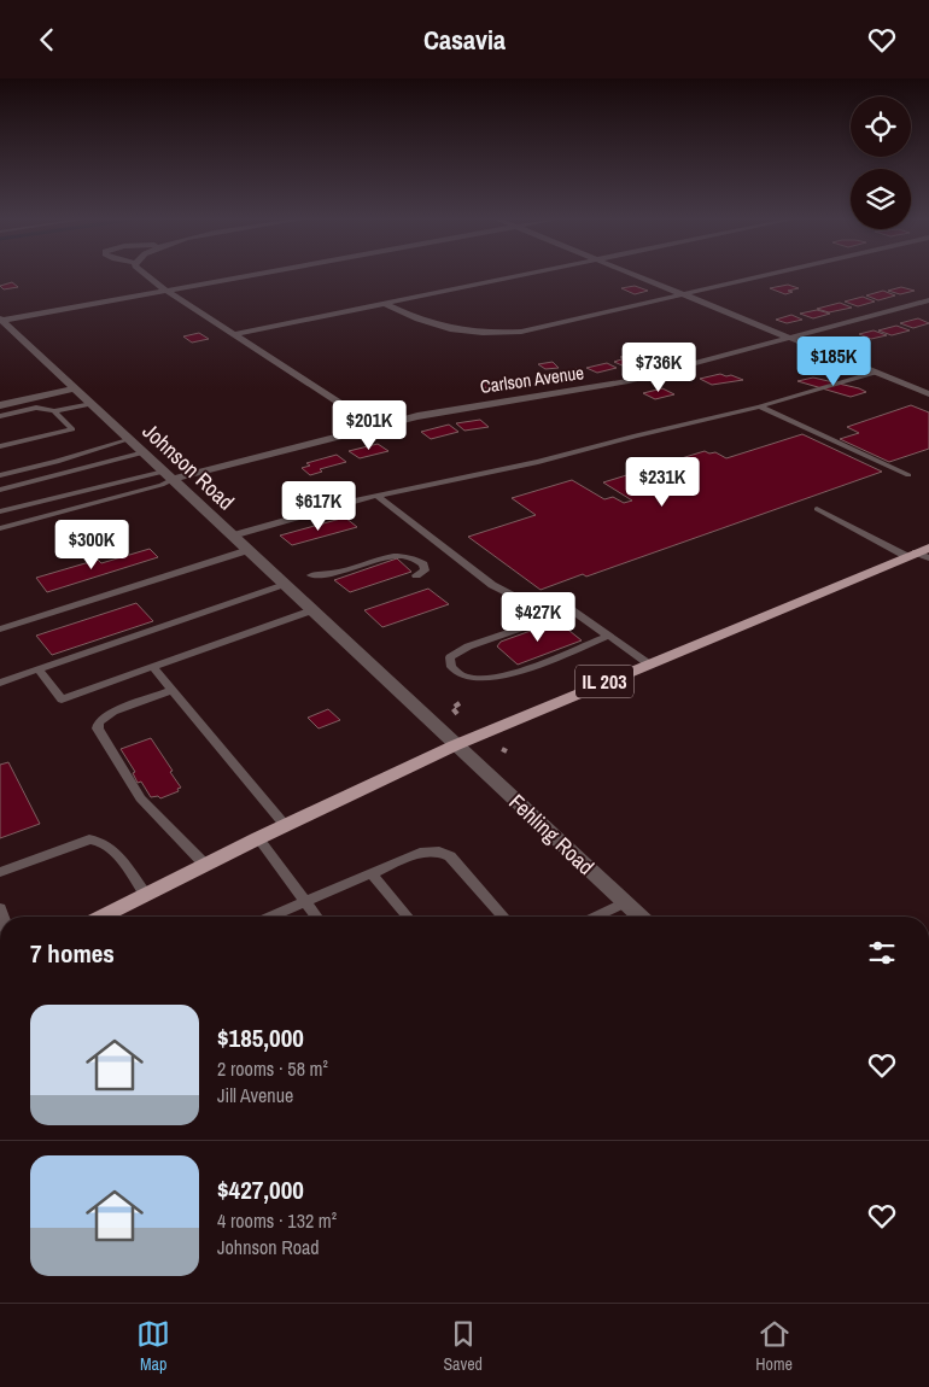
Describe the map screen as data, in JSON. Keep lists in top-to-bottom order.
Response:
{
  "streets": {
    "main road": ["IL 203"],
    "street": ["Carlson Avenue", "Johnson Road", "Fehling Road"]
  },
  "crossings": [
    ["Carlson Avenue", "Johnson Road"],
    ["Johnson Road", "IL 203"],
    ["Johnson Road", "Fehling Road"],
    ["IL 203", "Fehling Road"]
  ],
  "page": {
    "header": "Casavia",
    "price": [
      "$185K",
      "$736K",
      "$201K",
      "$231K",
      "$617K",
      "$300K",
      "$427K"
    ],
    "heading": "7 homes",
    "list": [
      {
        "name": "$185,000",
        "note": "2 rooms · 58 m² · Jill Avenue"
      },
      {
        "name": "$427,000",
        "note": "4 rooms · 132 m² · Johnson Road"
      }
    ],
    "tabs": ["Map", "Saved", "Home"]
  }
}
